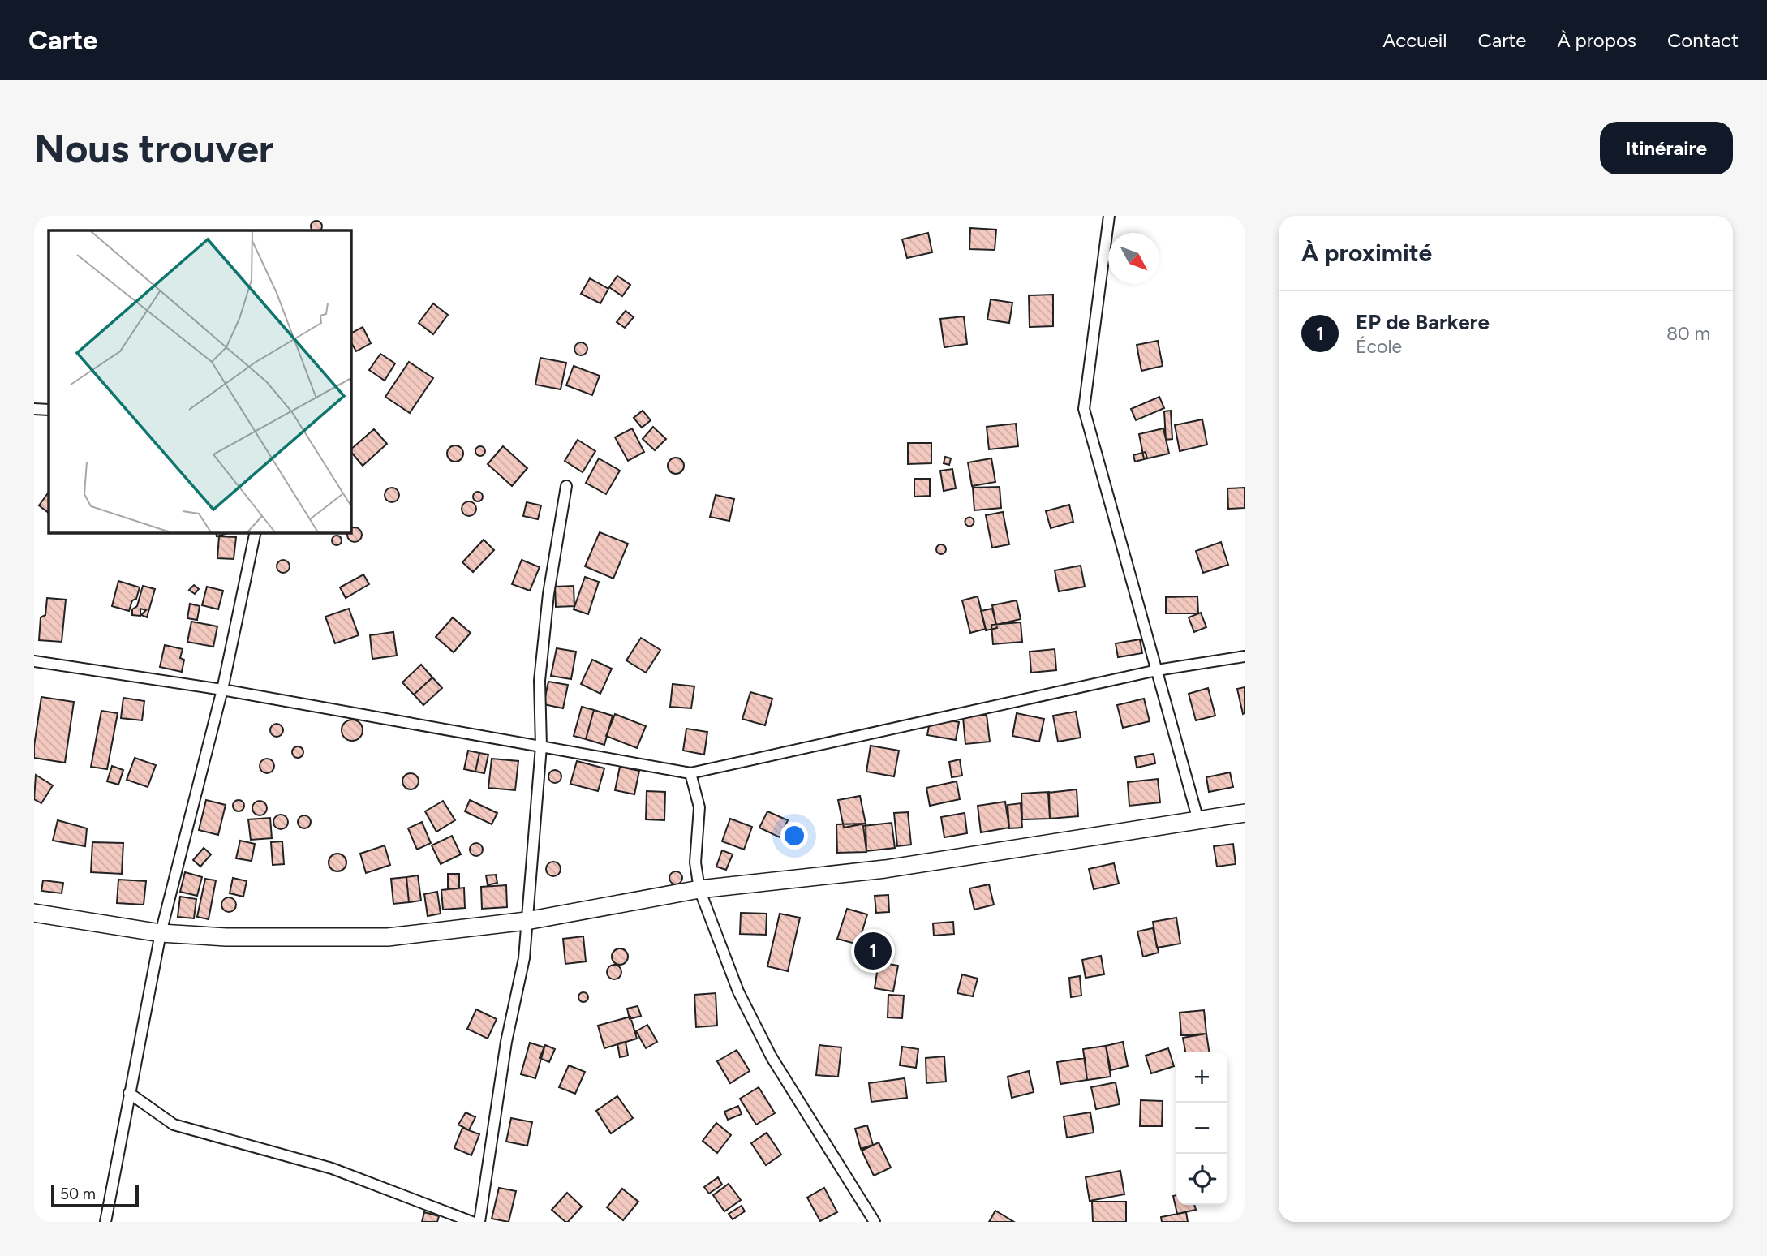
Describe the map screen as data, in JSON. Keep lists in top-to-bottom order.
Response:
{
  "scale_bar": "50 m",
  "north": "bottom right",
  "page": {
    "header": "Carte",
    "nav": [
      "Accueil",
      "Carte",
      "À propos",
      "Contact"
    ],
    "buttons": "Itinéraire",
    "title": "Nous trouver",
    "heading": "À proximité",
    "list": [
      {
        "mark": "1",
        "name": "EP de Barkere",
        "note": "École",
        "value": "80 m"
      }
    ],
    "pins": "1",
    "map_buttons": ["+", "−"],
    "scale": "50 m"
  }
}
